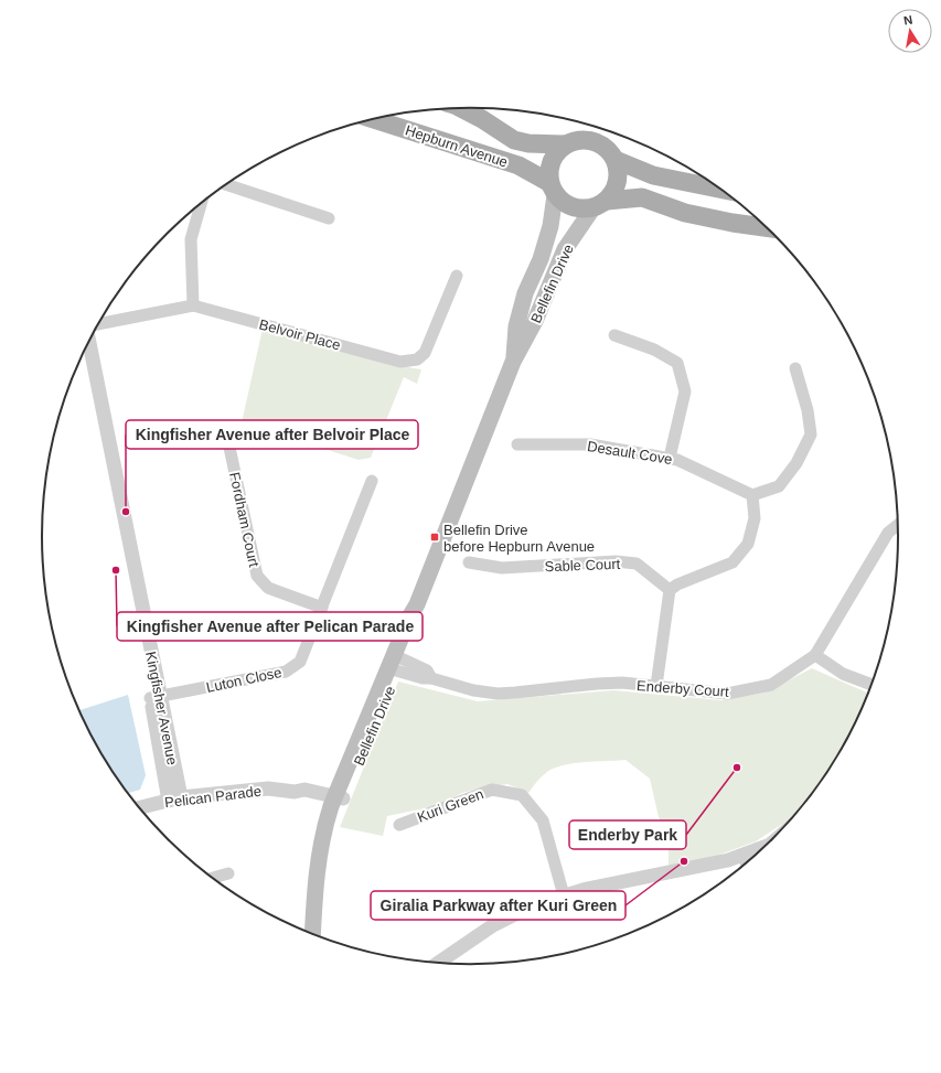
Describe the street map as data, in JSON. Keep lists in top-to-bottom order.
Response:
{
  "streets": {
    "main road": ["Hepburn Avenue", "Bellefin Drive"],
    "street": [
      "Belvoir Place",
      "Desault Cove",
      "Fordham Court",
      "Sable Court",
      "Luton Close",
      "Enderby Court",
      "Kingfisher Avenue",
      "Pelican Parade",
      "Kuri Green"
    ]
  },
  "crossings": [
    ["Hepburn Avenue", "Bellefin Drive"],
    ["Bellefin Drive", "Enderby Court"],
    ["Bellefin Drive", "Pelican Parade"],
    ["Fordham Court", "Luton Close"],
    ["Luton Close", "Kingfisher Avenue"],
    ["Kingfisher Avenue", "Pelican Parade"]
  ],
  "places": {
    "other": [
      "Kingfisher Avenue after Belvoir Place",
      "Kingfisher Avenue after Pelican Parade",
      "Enderby Park",
      "Giralia Parkway after Kuri Green"
    ],
    "transit": ["Bellefin Drive before Hepburn Avenue"]
  },
  "north": "top"
}
